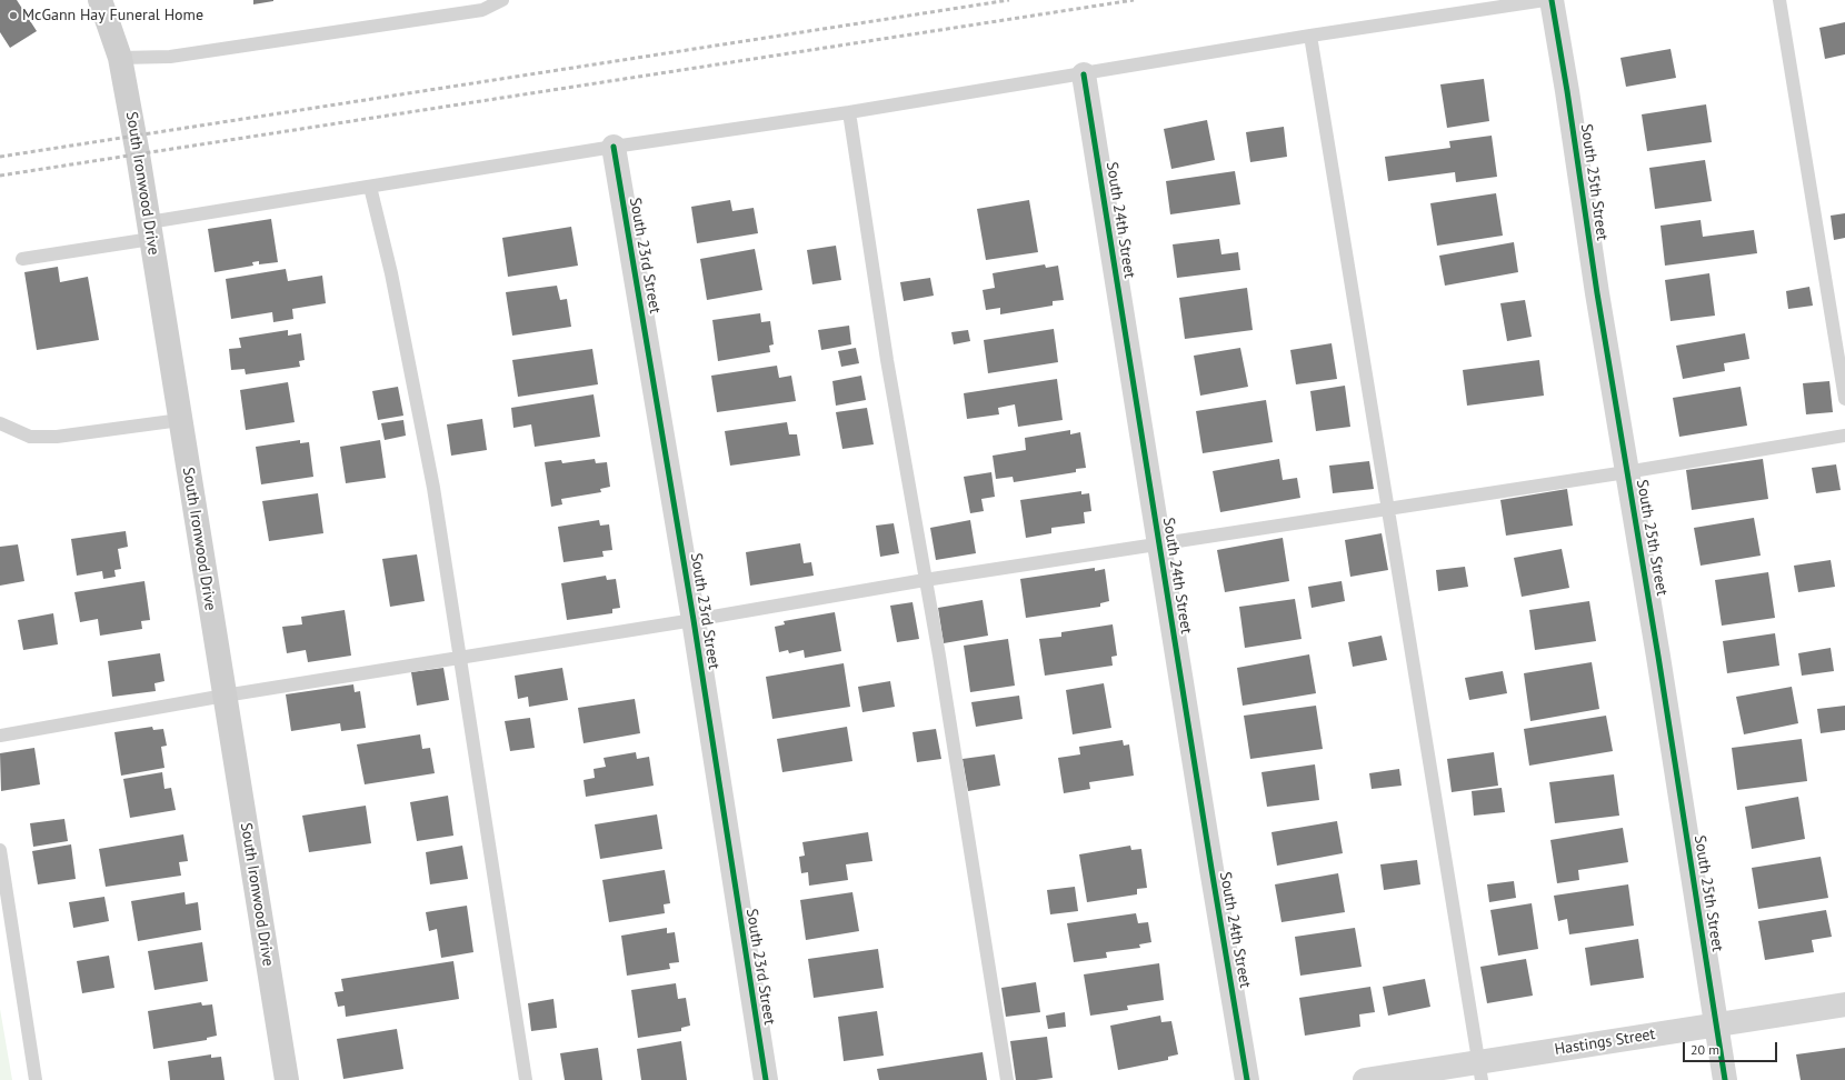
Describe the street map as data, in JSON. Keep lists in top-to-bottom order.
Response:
{
  "streets": {
    "main road": ["South Ironwood Drive"],
    "street": [
      "South 25th Street",
      "South 24th Street",
      "South 23rd Street",
      "Hastings Street"
    ]
  },
  "crossings": [
    ["South 25th Street", "Hastings Street"]
  ],
  "places": ["McGann Hay Funeral Home"],
  "scale_bar": "20 m"
}
